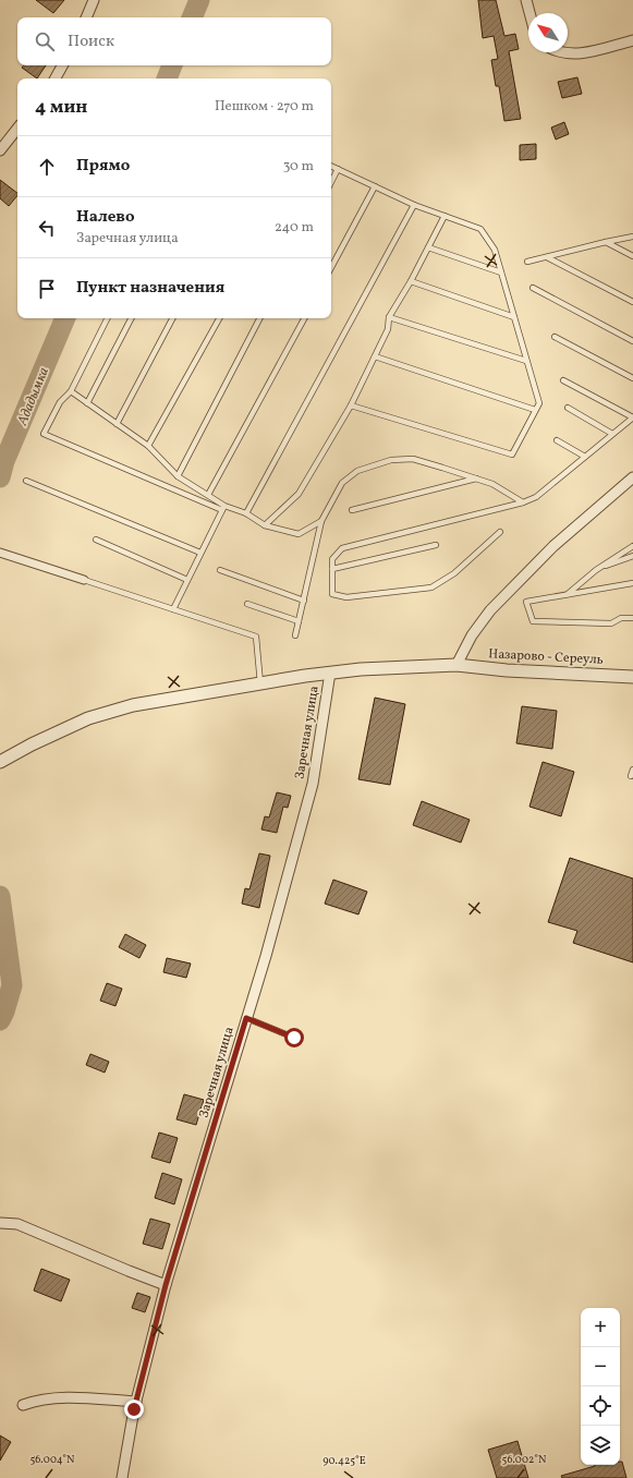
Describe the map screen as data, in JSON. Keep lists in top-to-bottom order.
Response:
{
  "streets": {
    "street": ["Назарово - Сереуль", "Заречная улица"]
  },
  "crossings": [
    ["Назарово - Сереуль", "Заречная улица"]
  ],
  "water": ["Ададымка"],
  "north": "top left",
  "page": {
    "search": "Поиск",
    "heading": ["4 мин", "Пешком · 270 m"],
    "list": [
      ["Прямо", "30 m"],
      ["Налево", "Заречная улица", "240 m"],
      "Пункт назначения"
    ],
    "map_buttons": ["+", "−"]
  },
  "coordinates": ["56.004°N", "56.002°N", "90.425°E"]
}
